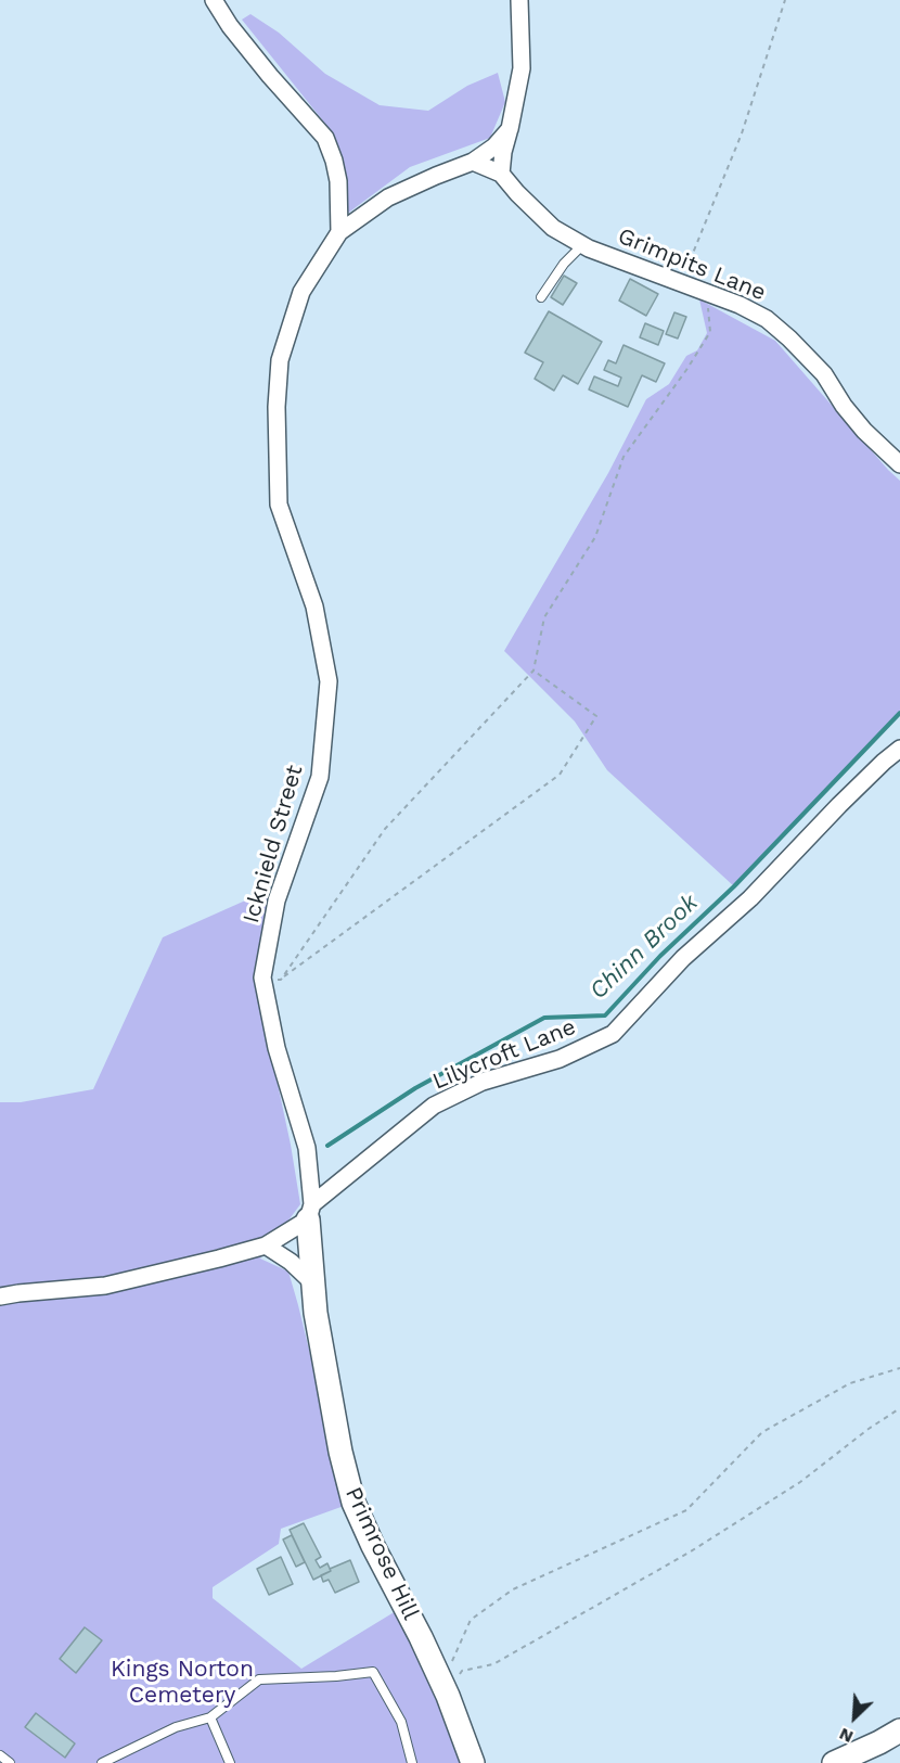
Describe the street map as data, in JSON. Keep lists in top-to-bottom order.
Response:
{
  "streets": {
    "street": [
      "Grimpits Lane",
      "Icknield Street",
      "Lilycroft Lane",
      "Primrose Hill"
    ]
  },
  "crossings": [
    ["Grimpits Lane", "Icknield Street"],
    ["Icknield Street", "Lilycroft Lane"],
    ["Icknield Street", "Primrose Hill"],
    ["Lilycroft Lane", "Primrose Hill"]
  ],
  "water": ["Chinn Brook"],
  "parks": ["Kings Norton Cemetery"],
  "north": "bottom left"
}
